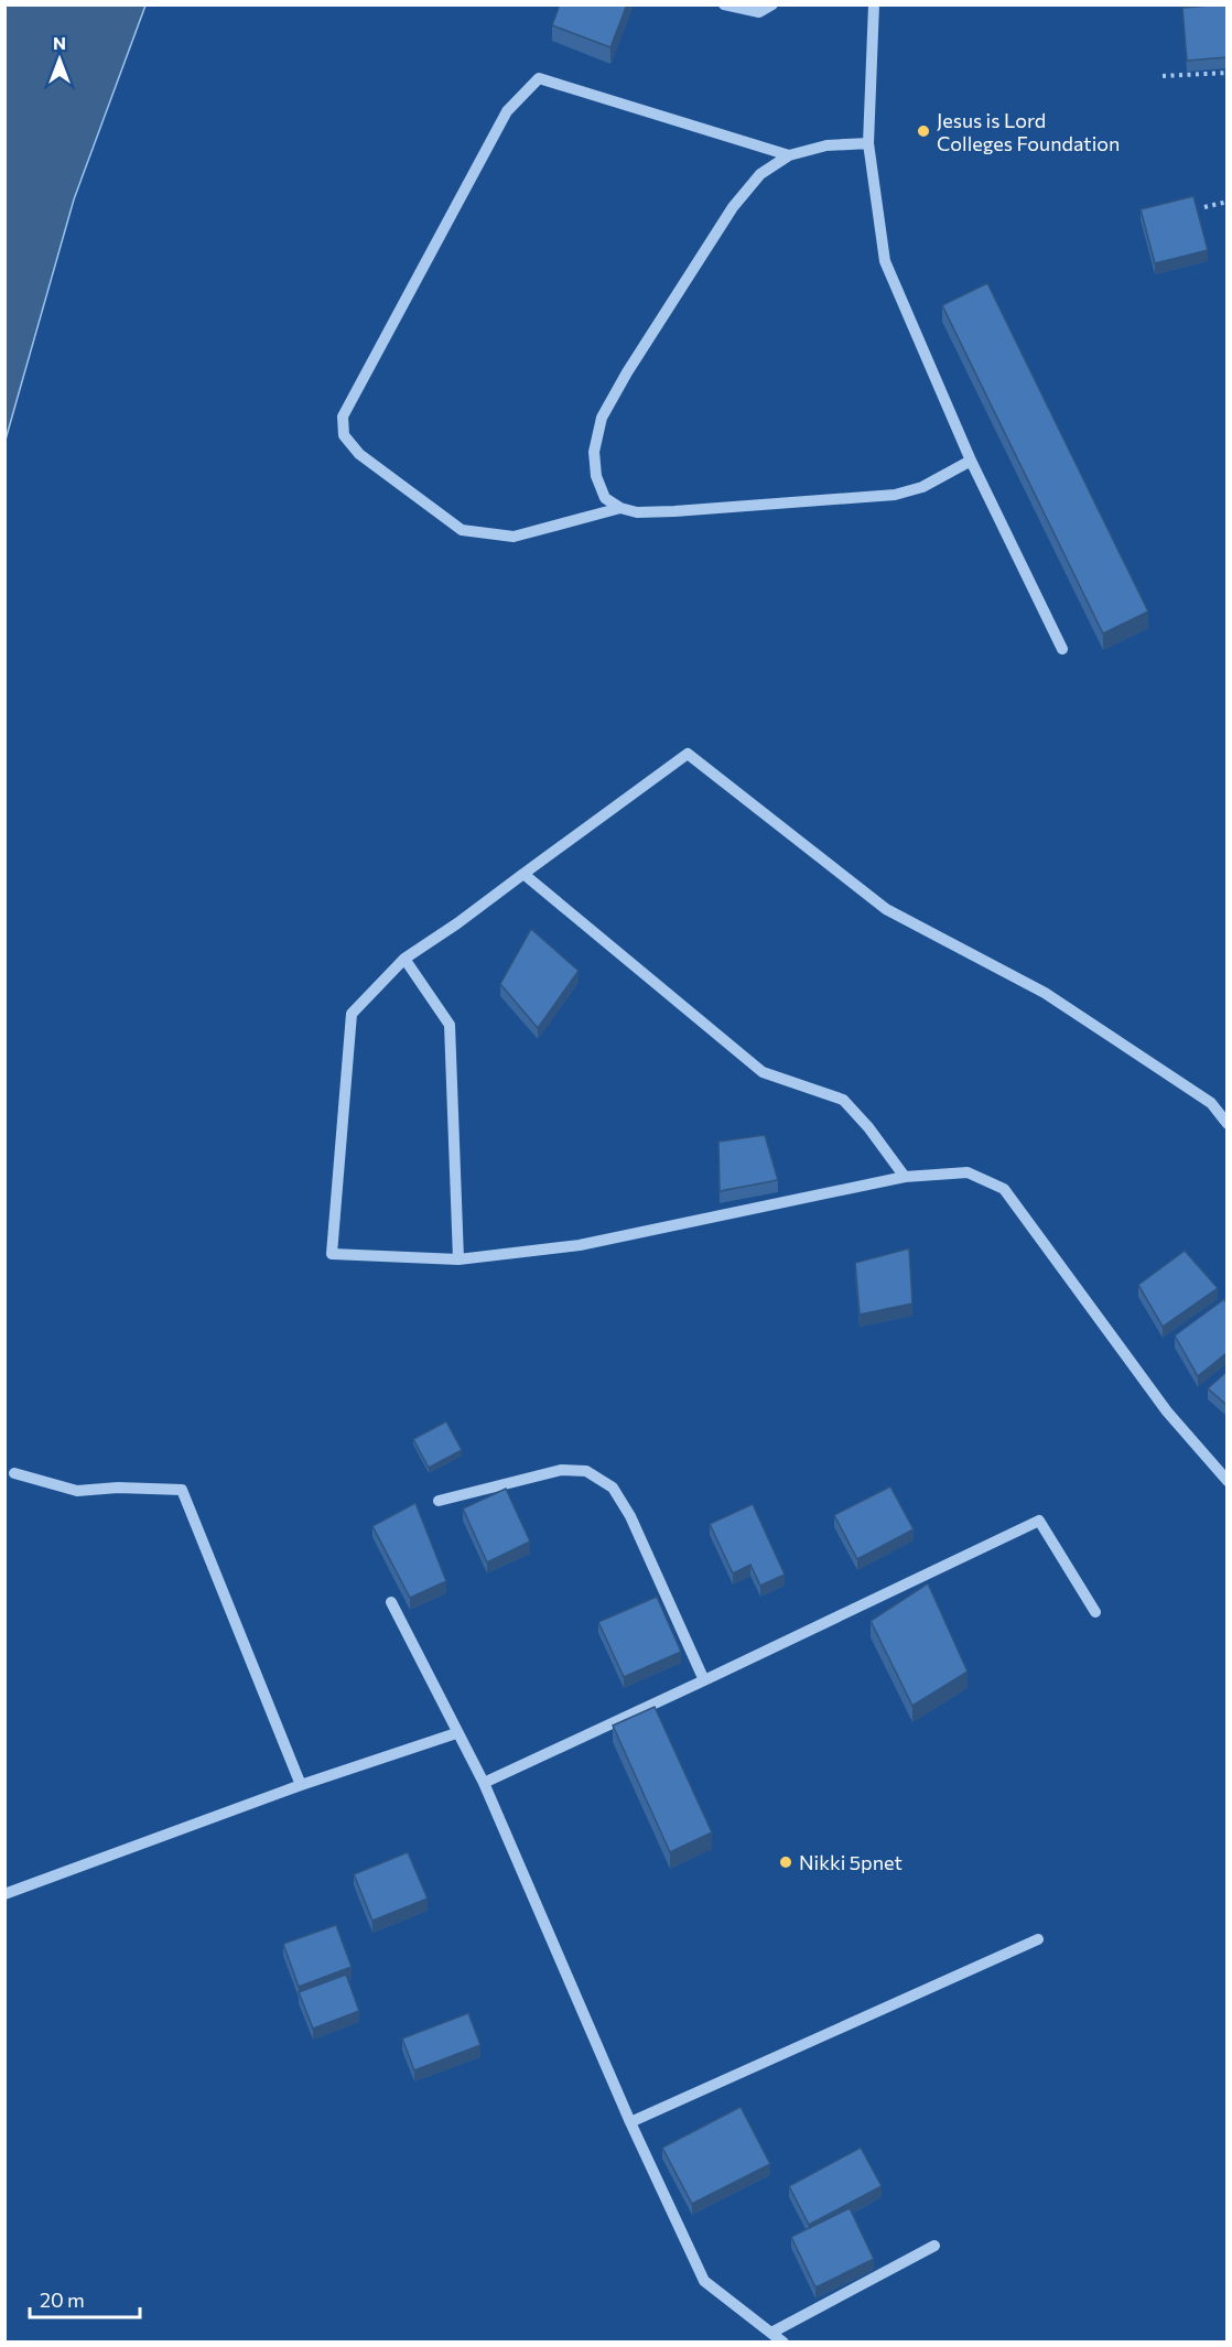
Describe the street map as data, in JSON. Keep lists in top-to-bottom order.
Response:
{
  "places": ["Jesus is Lord Colleges Foundation", "Nikki 5pnet"],
  "scale_bar": "20 m",
  "north": "top"
}
